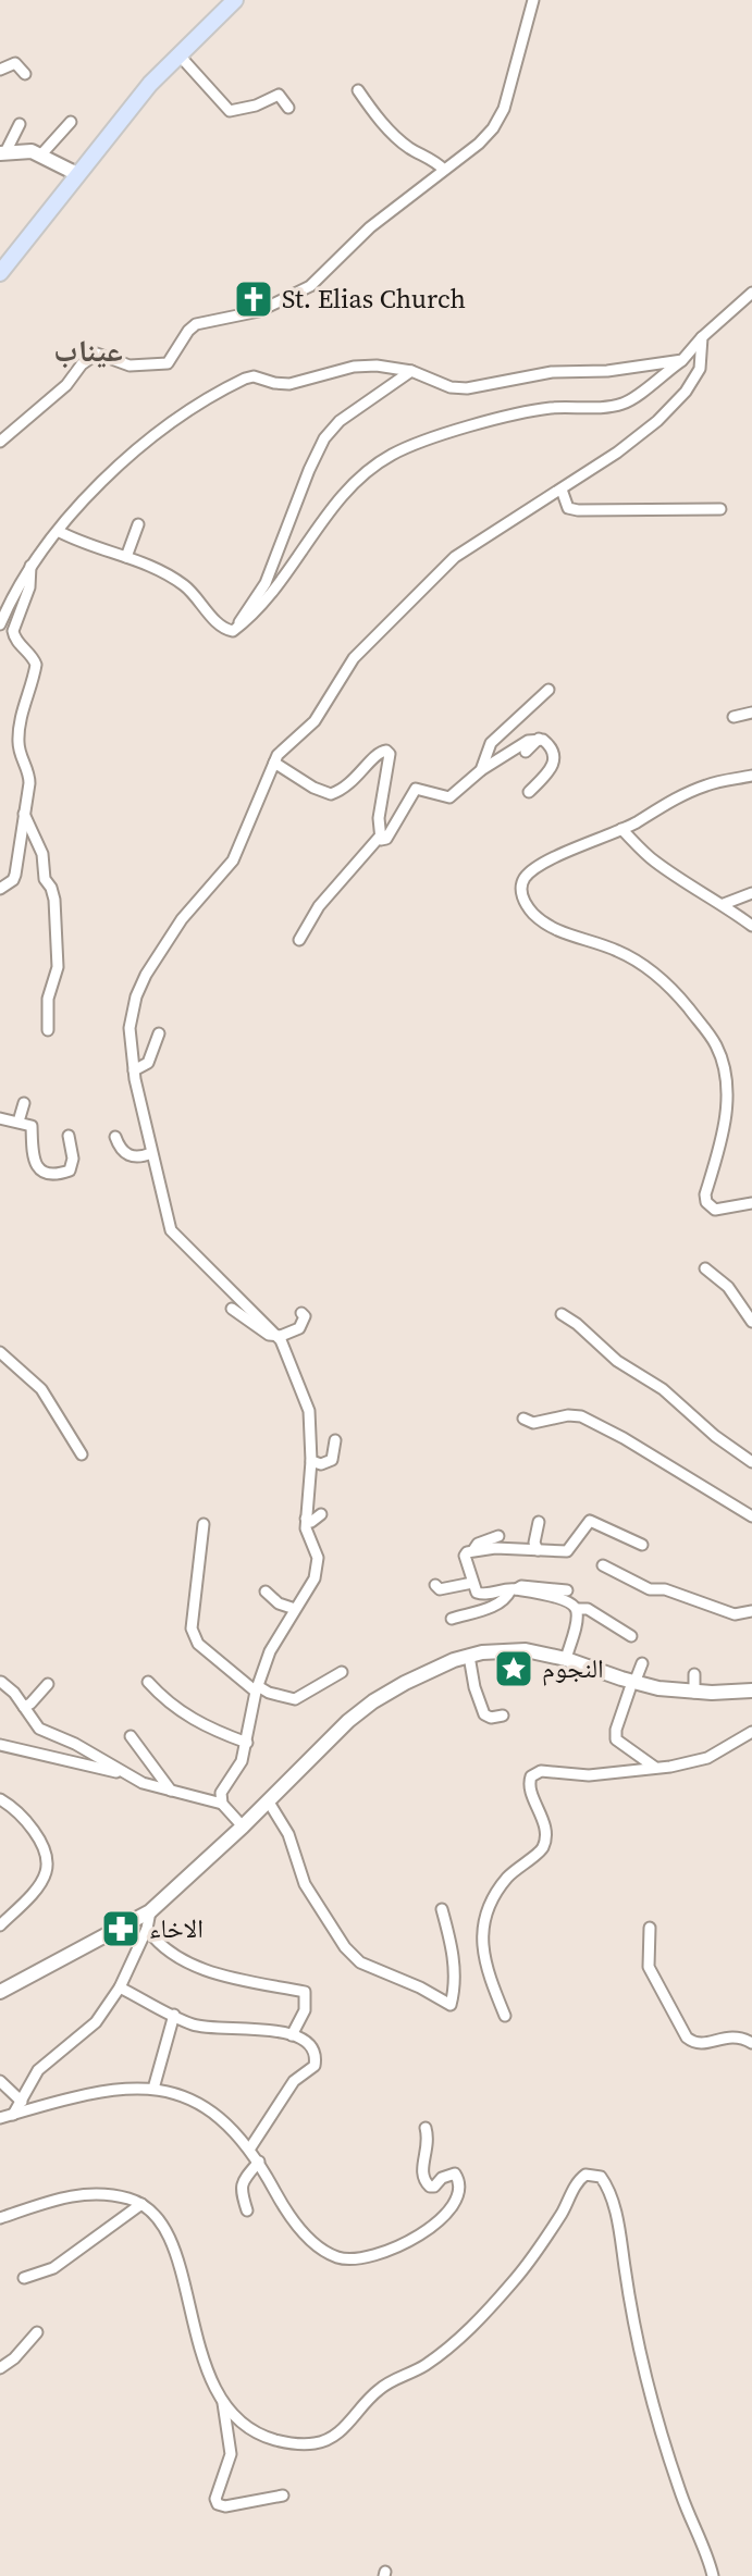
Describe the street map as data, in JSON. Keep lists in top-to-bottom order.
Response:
{
  "districts": ["عيناب"],
  "places": {
    "church": ["St. Elias Church"],
    "place": ["النجوم"],
    "pharmacy": ["الاخاء"]
  }
}
